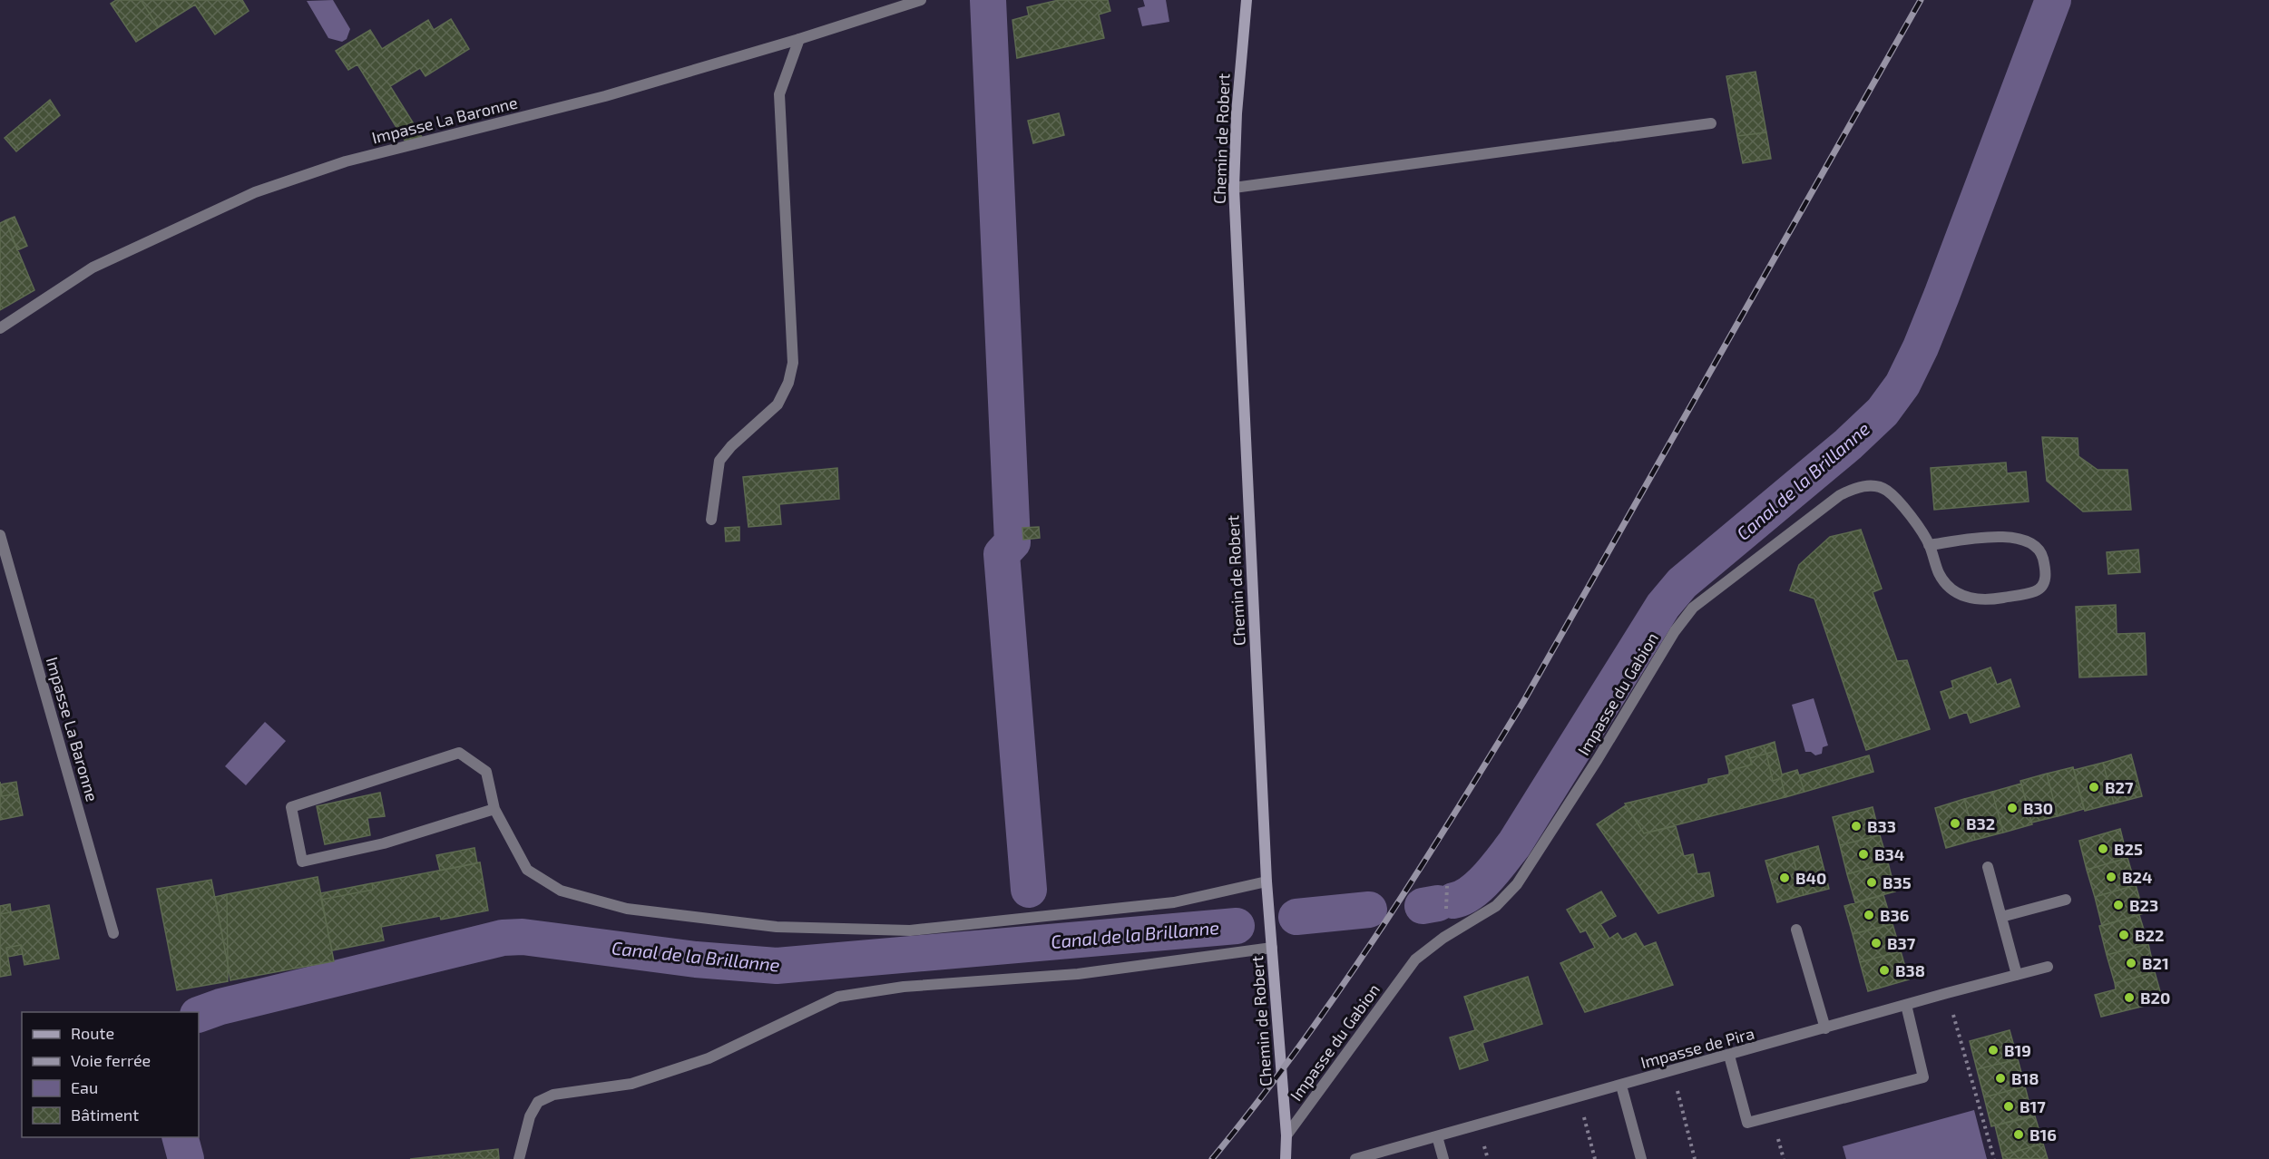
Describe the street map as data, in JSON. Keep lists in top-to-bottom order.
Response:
{
  "streets": {
    "street": [
      "Impasse La Baronne",
      "Chemin de Robert",
      "Impasse du Gabion",
      "Impasse de Pira"
    ]
  },
  "crossings": [
    ["Chemin de Robert", "Impasse du Gabion"]
  ],
  "water": ["Canal de la Brillanne"],
  "places": [
    "B27",
    "B30",
    "B32",
    "B33",
    "B25",
    "B34",
    "B24",
    "B40",
    "B35",
    "B23",
    "B36",
    "B22",
    "B37",
    "B21",
    "B38",
    "B20",
    "B19",
    "B18",
    "B17",
    "B16"
  ],
  "legend": [
    "Route",
    "Voie ferrée",
    "Eau",
    "Bâtiment"
  ]
}
